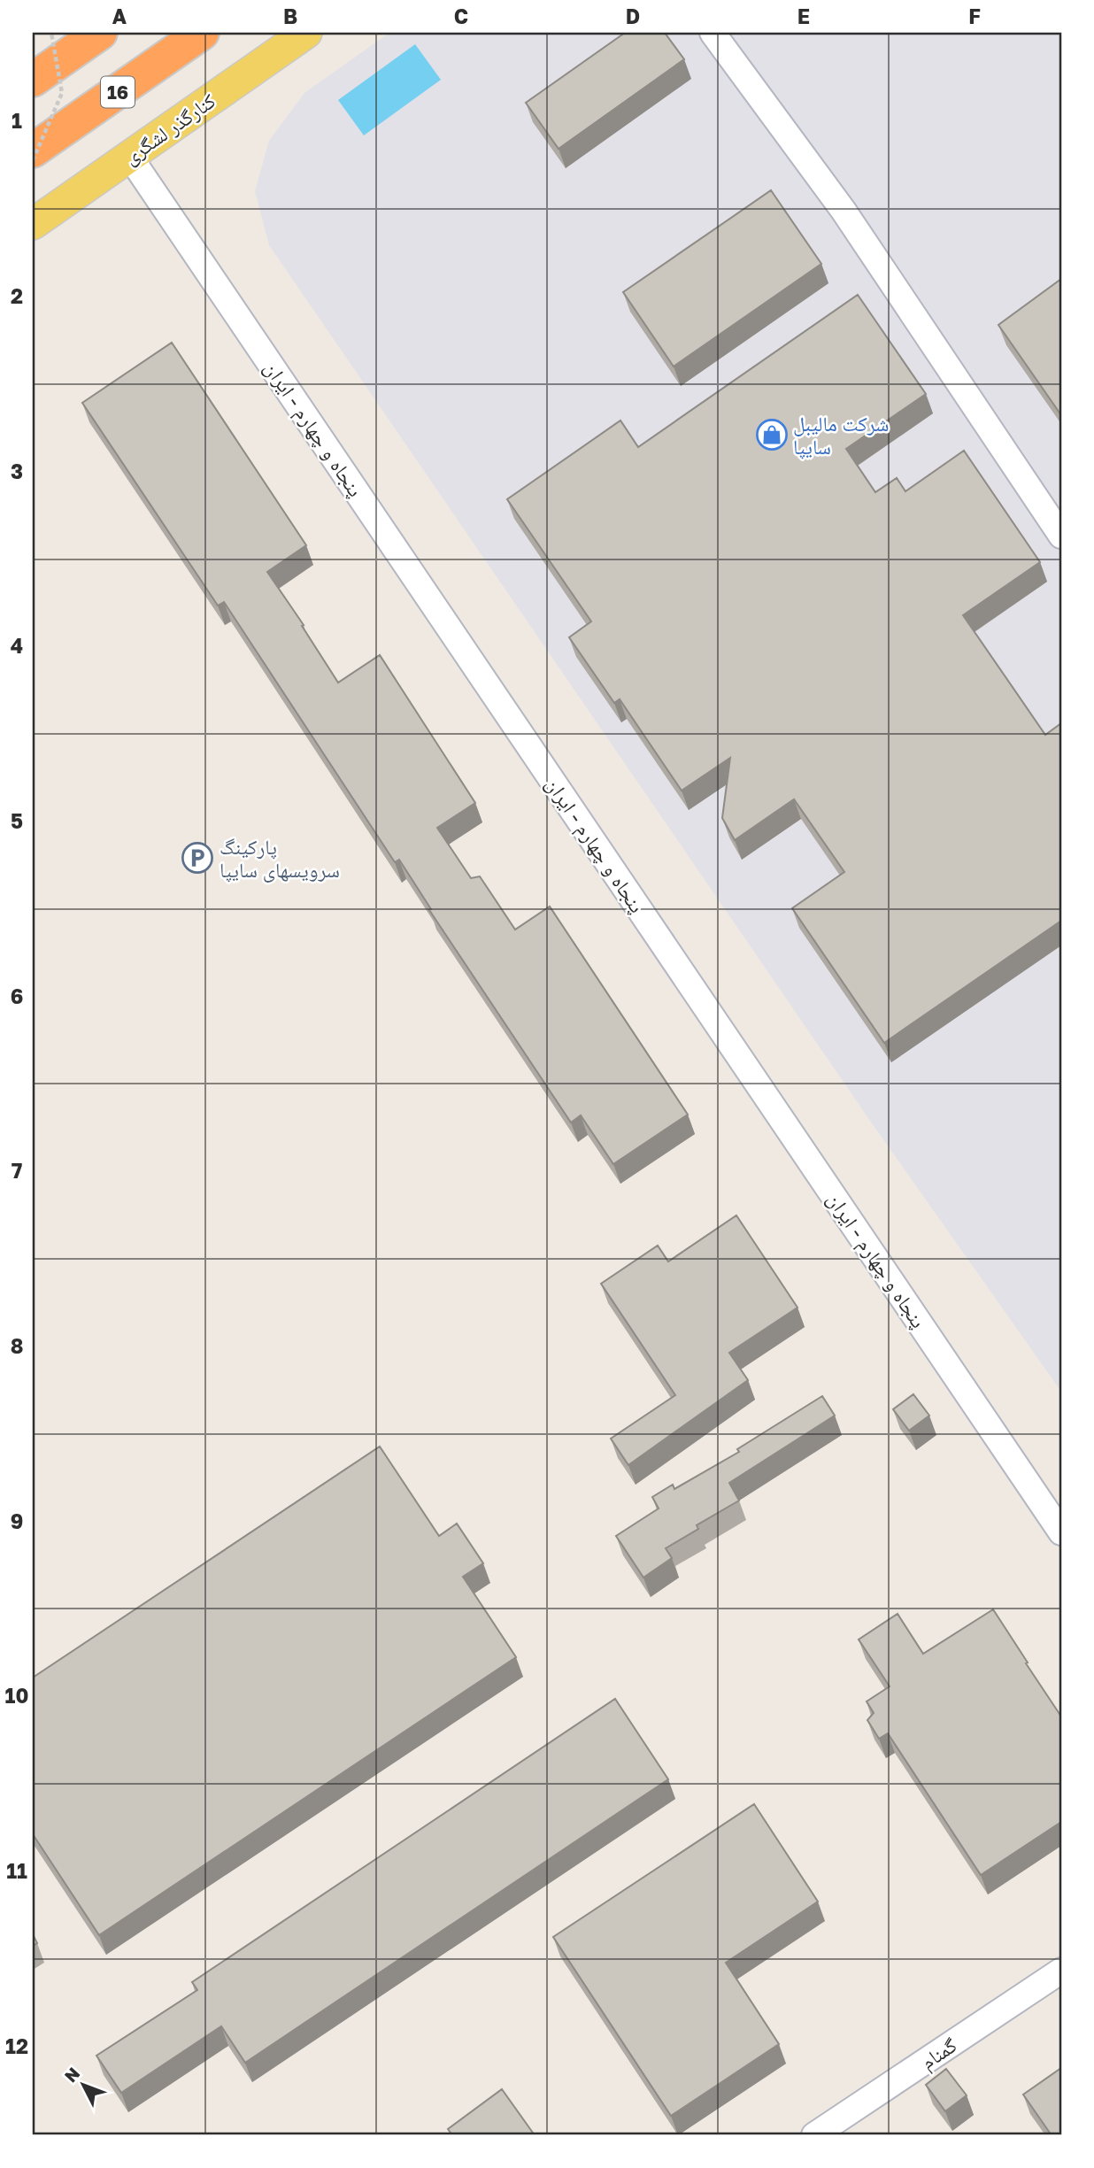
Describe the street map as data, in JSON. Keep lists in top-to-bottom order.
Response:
{
  "streets": {
    "highway": ["16"],
    "main road": ["کنارگذر لشگری"],
    "lane": ["پنجاه و چهارم - ایران", "گمنام"]
  },
  "crossings": [
    ["کنارگذر لشگری", "پنجاه و چهارم - ایران"]
  ],
  "places": {
    "shop": ["شرکت مالیبل سایپا"],
    "parking": ["پارکینگ سرویسهای سایپا"]
  },
  "north": "top left",
  "grid": {
    "columns": [
      "A",
      "B",
      "C",
      "D",
      "E",
      "F"
    ],
    "rows": [
      "1",
      "2",
      "3",
      "4",
      "5",
      "6",
      "7",
      "8",
      "9",
      "10",
      "11",
      "12"
    ]
  }
}
